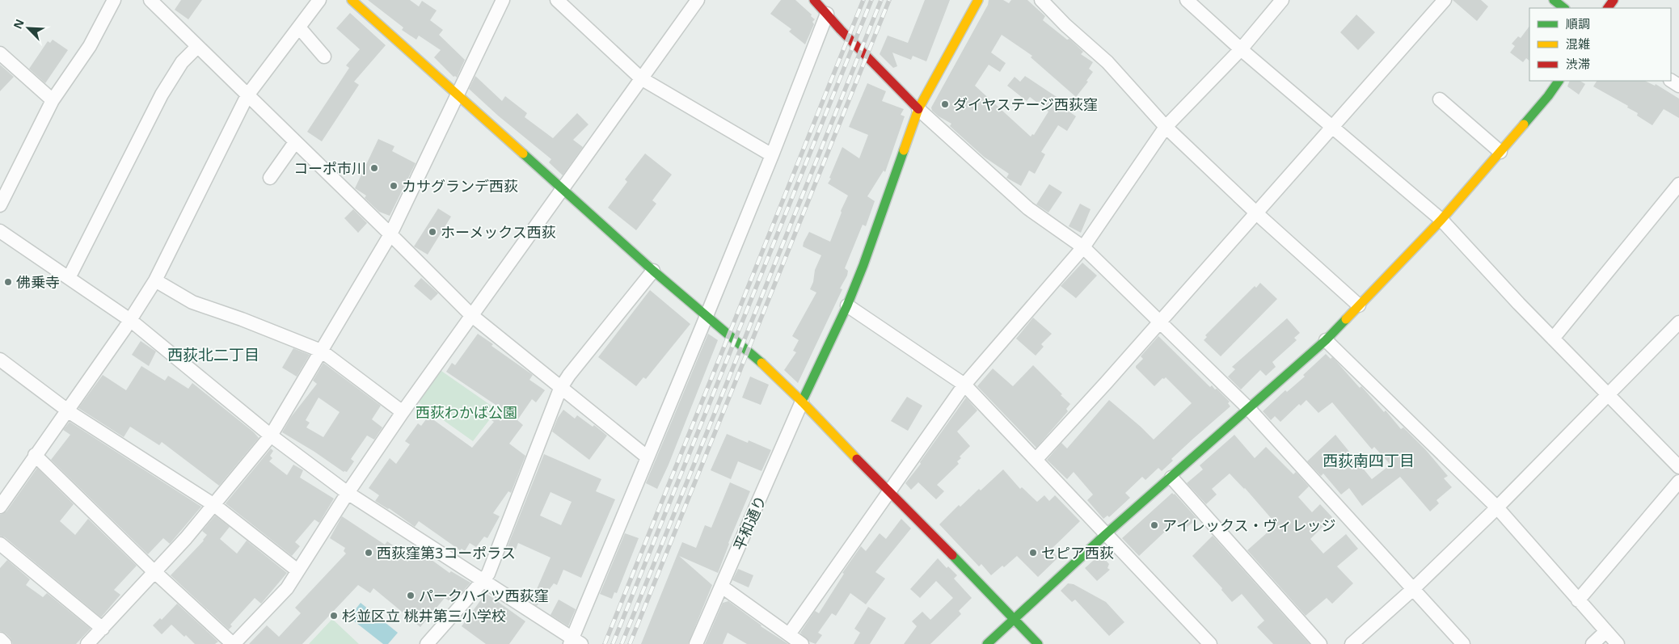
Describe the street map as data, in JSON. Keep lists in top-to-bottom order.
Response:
{
  "streets": {
    "street": ["平和通り"]
  },
  "districts": ["西荻北二丁目", "西荻南四丁目"],
  "parks": ["西荻わかば公園"],
  "places": [
    "ダイヤステージ西荻窪",
    "コーポ市川",
    "カサグランデ西荻",
    "ホーメックス西荻",
    "佛乗寺",
    "アイレックス・ヴィレッジ",
    "西荻窪第3コーポラス",
    "セピア西荻",
    "パークハイツ西荻窪",
    "杉並区立 桃井第三小学校"
  ],
  "legend": ["順調", "混雑", "渋滞"],
  "north": "top left"
}
